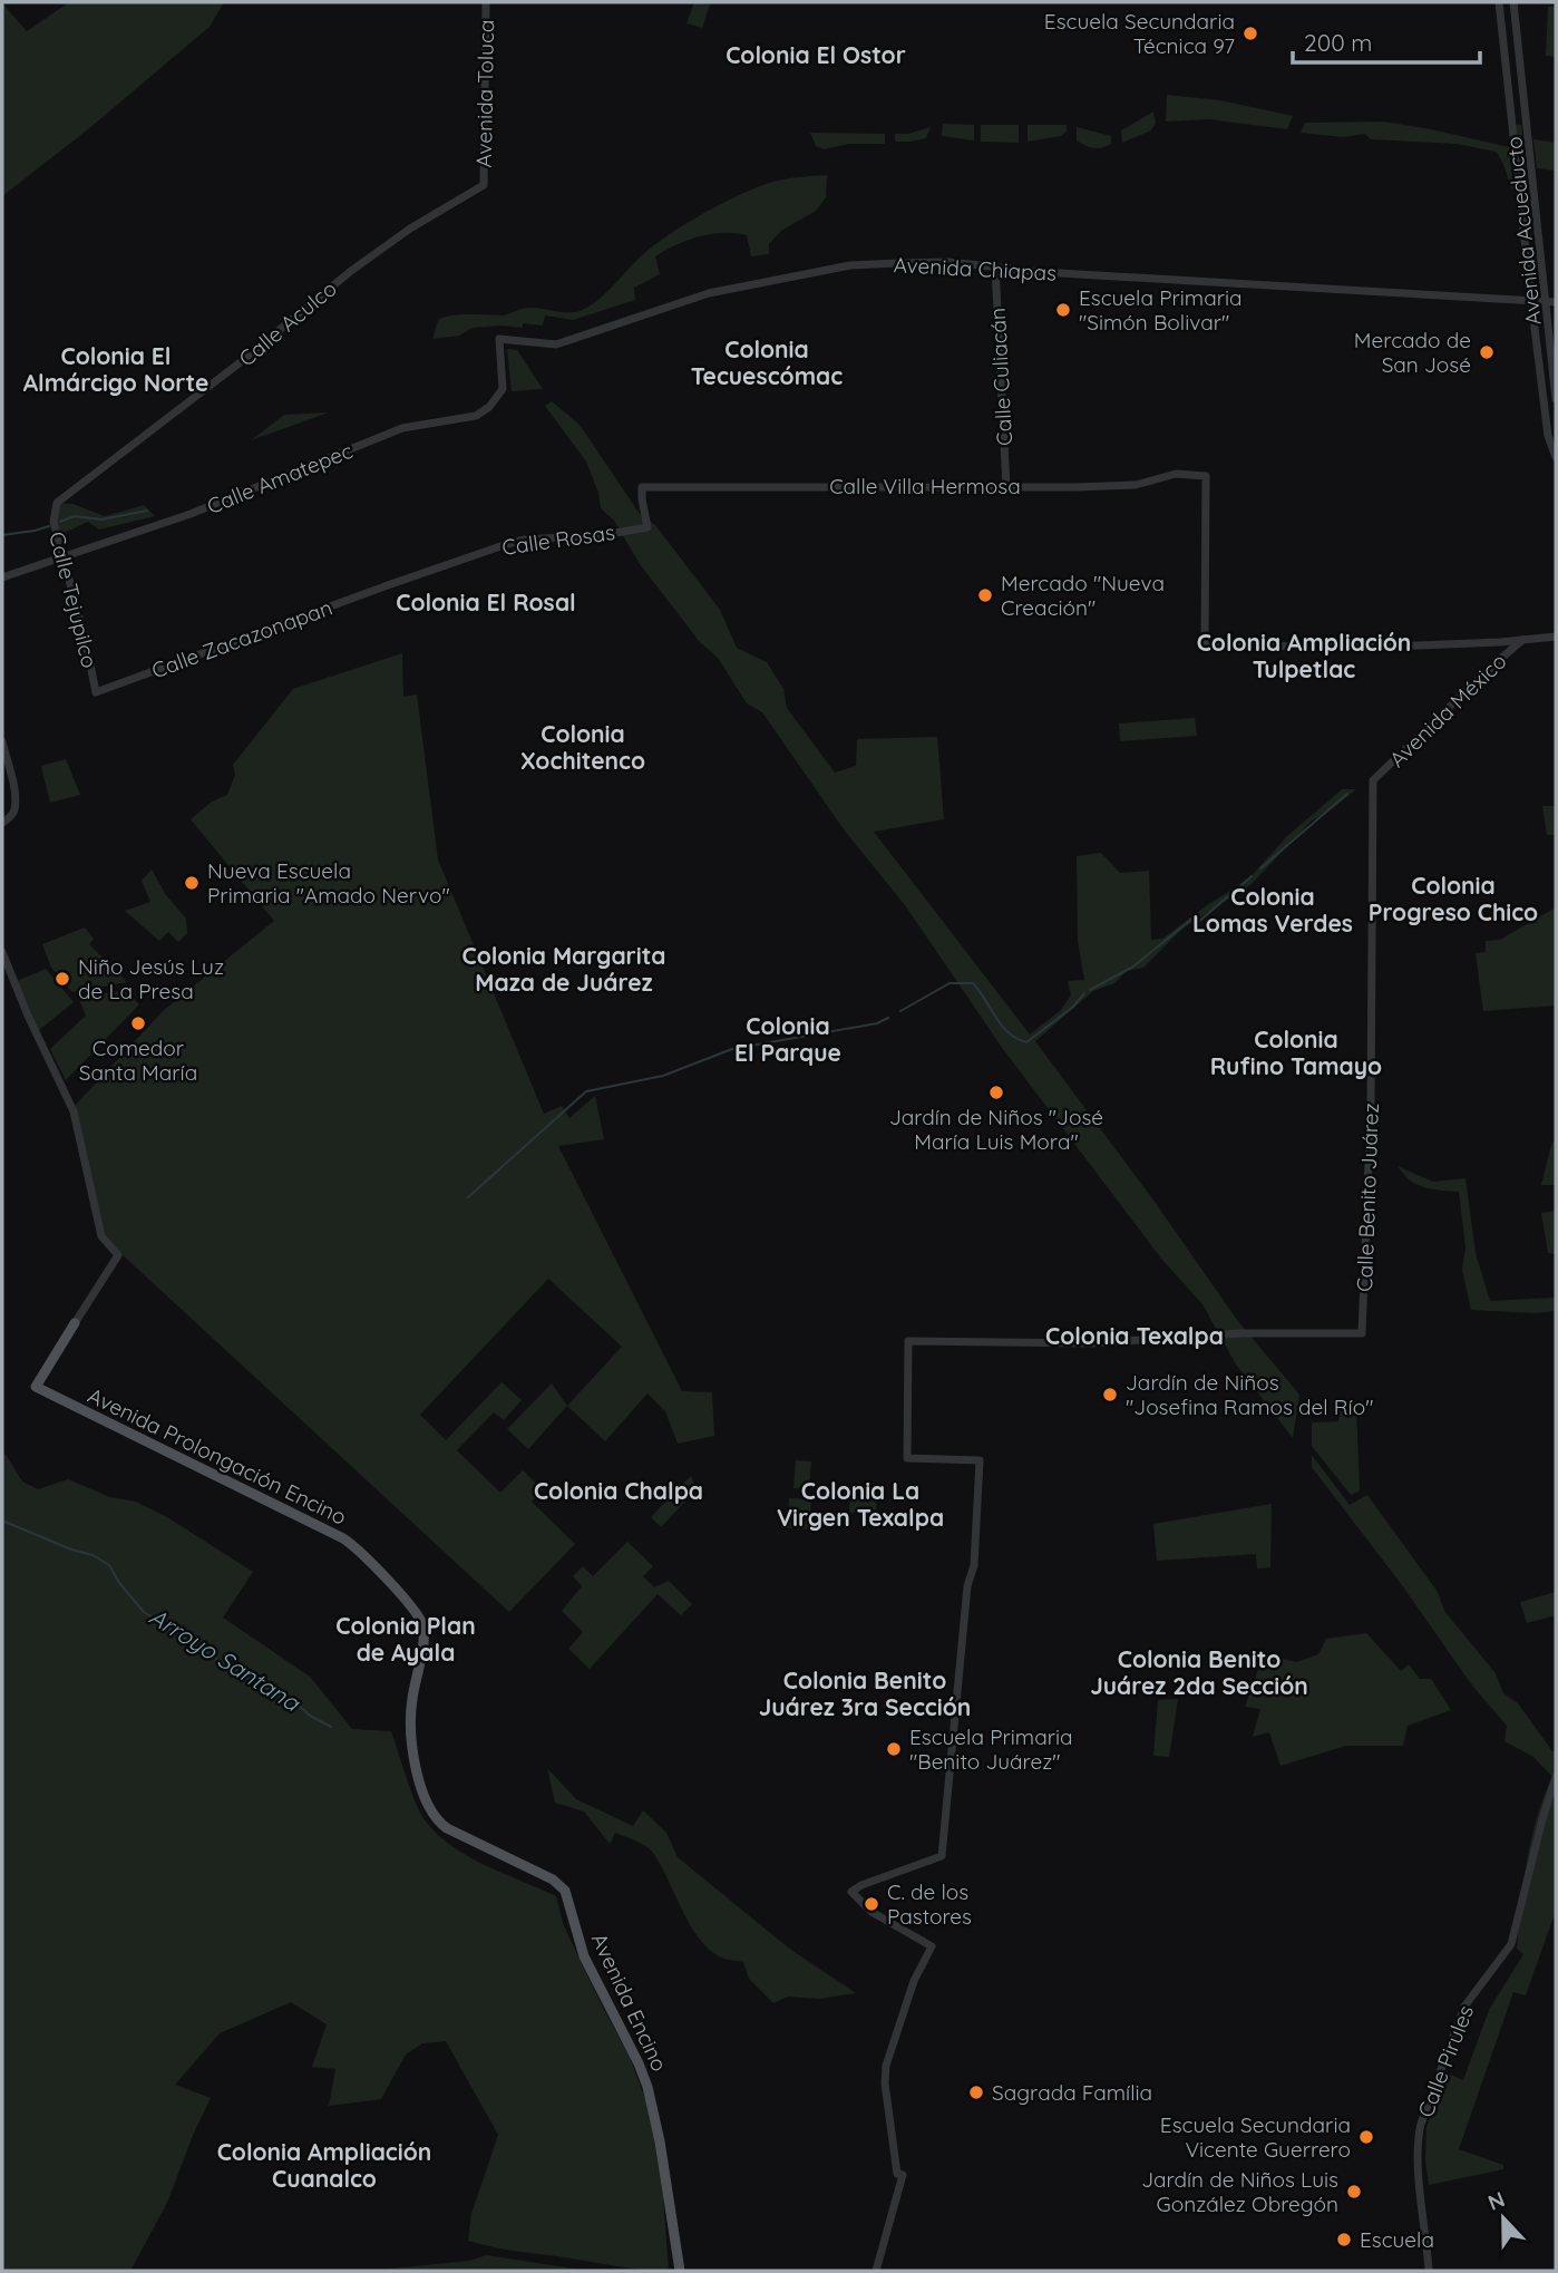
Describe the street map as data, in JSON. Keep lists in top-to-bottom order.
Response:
{
  "streets": {
    "main road": ["Avenida Prolongación Encino", "Avenida Encino"],
    "street": [
      "Avenida Toluca",
      "Avenida Acueducto",
      "Avenida Chiapas",
      "Calle Aculco",
      "Calle Culiacán",
      "Calle Amatepec",
      "Calle Villa Hermosa",
      "Calle Rosas",
      "Calle Tejupilco",
      "Calle Zacazonapan",
      "Avenida México",
      "Calle Benito Juárez",
      "Calle Pirules"
    ]
  },
  "crossings": [
    ["Avenida Toluca", "Calle Aculco"],
    ["Avenida Acueducto", "Avenida Chiapas"],
    ["Avenida Chiapas", "Calle Culiacán"],
    ["Avenida Chiapas", "Calle Amatepec"],
    ["Calle Aculco", "Calle Tejupilco"],
    ["Calle Culiacán", "Calle Villa Hermosa"],
    ["Calle Amatepec", "Calle Tejupilco"],
    ["Calle Villa Hermosa", "Calle Rosas"],
    ["Calle Villa Hermosa", "Avenida México"],
    ["Calle Rosas", "Calle Zacazonapan"],
    ["Calle Tejupilco", "Calle Zacazonapan"],
    ["Avenida México", "Calle Benito Juárez"],
    ["Avenida Prolongación Encino", "Avenida Encino"]
  ],
  "districts": [
    "Colonia El Ostor",
    "Colonia Tecuescómac",
    "Colonia El Almárcigo Norte",
    "Colonia El Rosal",
    "Colonia Ampliación Tulpetlac",
    "Colonia Xochitenco",
    "Colonia Progreso Chico",
    "Colonia Lomas Verdes",
    "Colonia Margarita Maza de Juárez",
    "Colonia El Parque",
    "Colonia Rufino Tamayo",
    "Colonia Texalpa",
    "Colonia Chalpa",
    "Colonia La Virgen Texalpa",
    "Colonia Plan de Ayala",
    "Colonia Benito Juárez 2da Sección",
    "Colonia Benito Juárez 3ra Sección",
    "Colonia Ampliación Cuanalco"
  ],
  "water": ["Arroyo Santana"],
  "places": [
    "Escuela Secundaria Técnica 97",
    "Escuela Primaria \"Simón Bolivar\"",
    "Mercado de San José",
    "Mercado \"Nueva Creación\"",
    "Nueva Escuela Primaria \"Amado Nervo\"",
    "Niño Jesús Luz de La Presa",
    "Comedor Santa María",
    "Jardín de Niños \"José María Luis Mora\"",
    "Jardín de Niños \"Josefina Ramos del Río\"",
    "Escuela Primaria \"Benito Juárez\"",
    "C. de los Pastores",
    "Sagrada Família",
    "Escuela Secundaria Vicente Guerrero",
    "Jardín de Niños Luis González Obregón",
    "Escuela"
  ],
  "scale_bar": "200 m",
  "north": "top"
}
